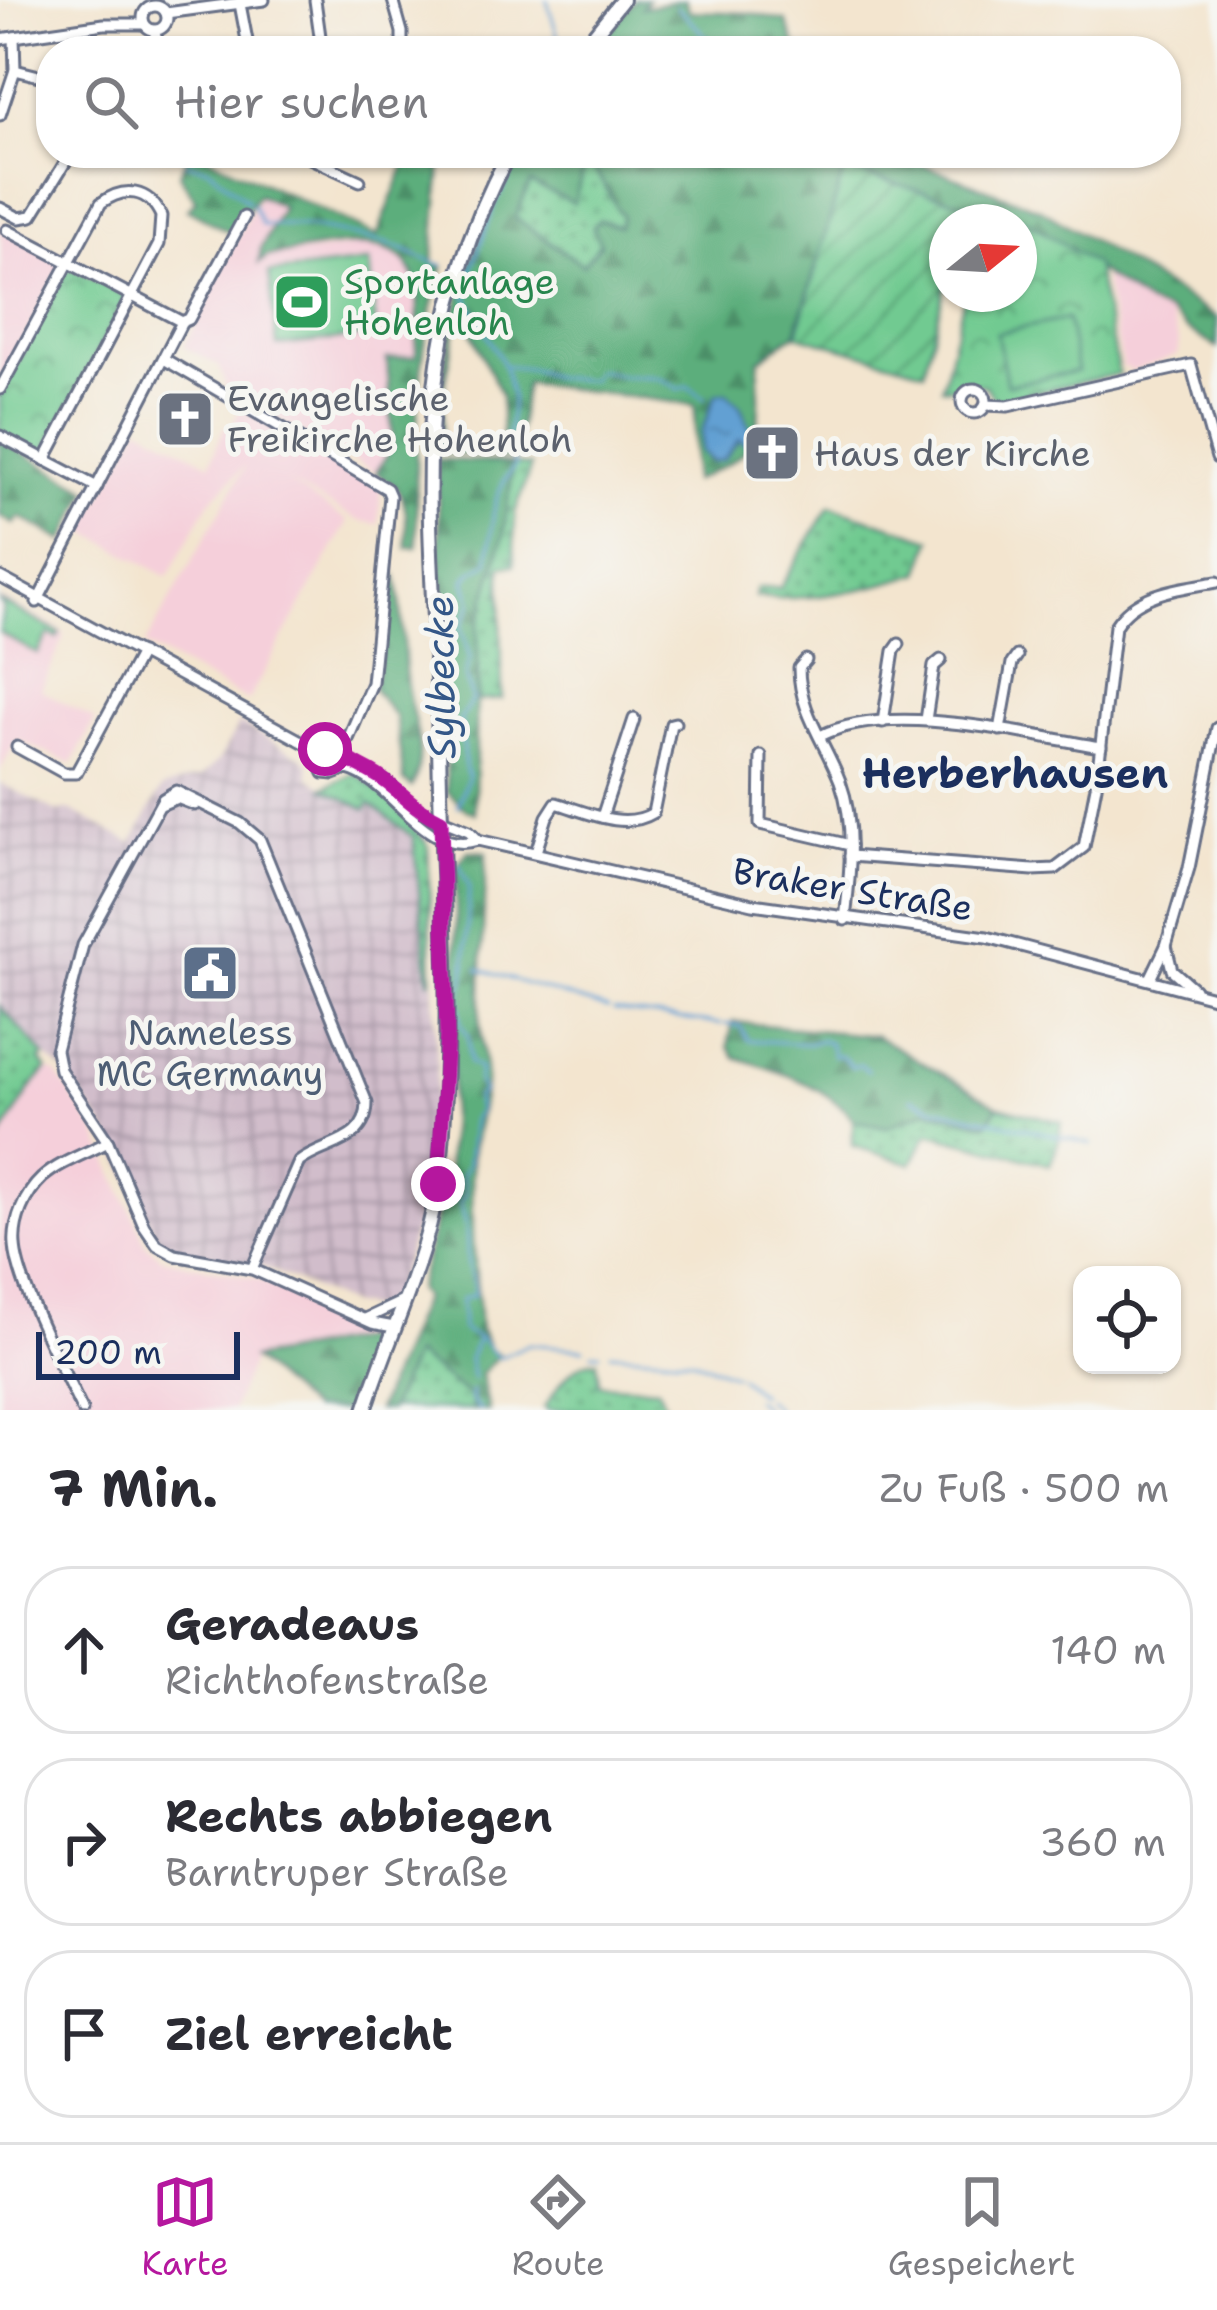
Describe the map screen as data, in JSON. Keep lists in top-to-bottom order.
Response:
{
  "streets": {
    "street": ["Braker Straße"]
  },
  "districts": ["Herberhausen"],
  "water": ["Sylbecke"],
  "places": {
    "sports": ["Sportanlage Hohenloh"],
    "church": ["Evangelische Freikirche Hohenloh", "Haus der Kirche"],
    "public building": ["Nameless MC Germany"]
  },
  "scale_bar": "200 m",
  "north": "right",
  "page": {
    "search": "Hier suchen",
    "scale": "200 m",
    "heading": ["7 Min.", "Zu Fuß · 500 m"],
    "list": [
      ["Geradeaus", "Richthofenstraße", "140 m"],
      ["Rechts abbiegen", "Barntruper Straße", "360 m"],
      "Ziel erreicht"
    ],
    "nav": ["Karte", "Route", "Gespeichert"]
  }
}
